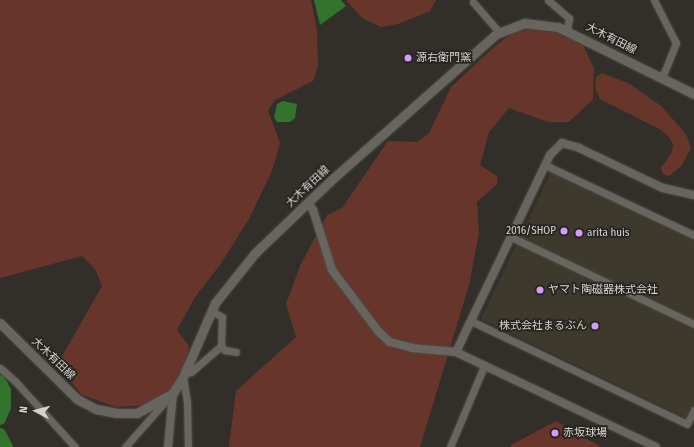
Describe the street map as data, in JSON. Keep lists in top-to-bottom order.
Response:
{
  "streets": {
    "main road": ["大木有田線"]
  },
  "places": [
    "源右衛門窯",
    "2016/SHOP",
    "arita huis",
    "ヤマト陶磁器株式会社",
    "株式会社まるぶん",
    "赤坂球場"
  ],
  "north": "left"
}
